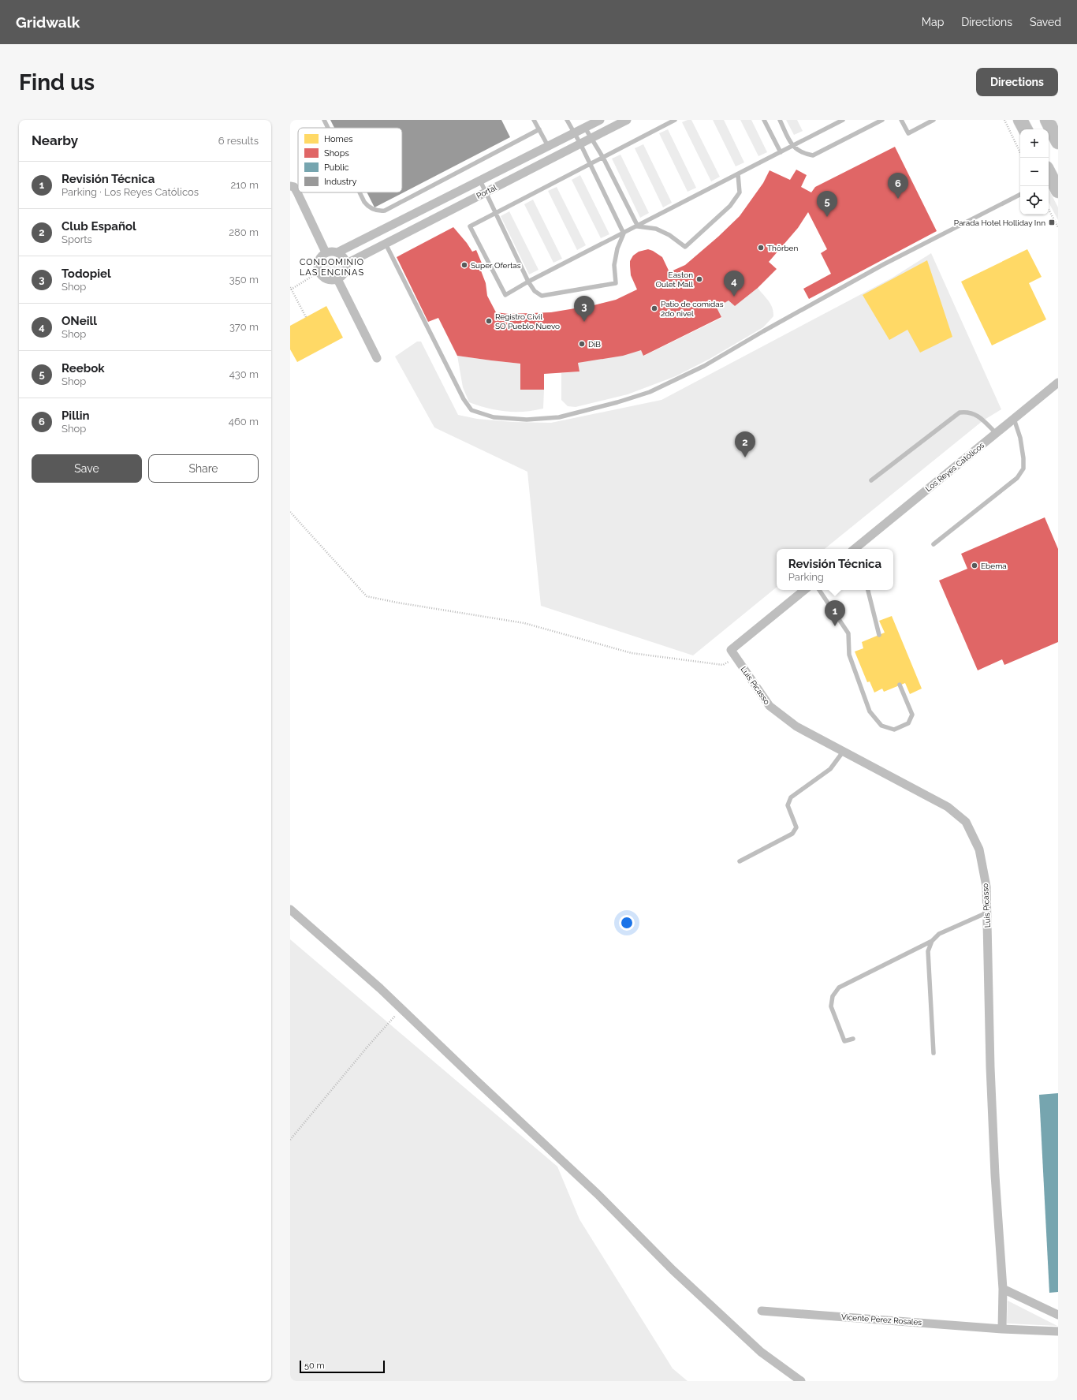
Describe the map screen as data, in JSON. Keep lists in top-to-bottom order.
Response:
{
  "streets": {
    "street": [
      "Portal",
      "Los Reyes Católicos",
      "Luis Picasso",
      "Vicente Pérez Rosales"
    ]
  },
  "districts": ["CONDOMINIO LAS ENCINAS"],
  "places": {
    "transit": ["Parada Hotel Holliday Inn"],
    "other": [
      "Thörben",
      "Super Ofertas",
      "Easton Oulet Mall",
      "Patio de comidas 2do nivel",
      "Registro Civil SO Pueblo Nuevo",
      "DiB",
      "Ebema"
    ]
  },
  "legend": [
    "Homes",
    "Shops",
    "Public",
    "Industry"
  ],
  "scale_bar": "50 m",
  "page": {
    "header": "Gridwalk",
    "nav": ["Map", "Directions", "Saved"],
    "buttons": [
      "Directions",
      ["Save", "Share"]
    ],
    "title": "Find us",
    "heading": ["Nearby", "6 results"],
    "map_buttons": ["+", "−"],
    "list": [
      {
        "mark": "1",
        "name": "Revisión Técnica",
        "note": "Parking · Los Reyes Católicos",
        "value": "210 m"
      },
      {
        "mark": "2",
        "name": "Club Español",
        "note": "Sports",
        "value": "280 m"
      },
      {
        "mark": "3",
        "name": "Todopiel",
        "note": "Shop",
        "value": "350 m"
      },
      {
        "mark": "4",
        "name": "ONeill",
        "note": "Shop",
        "value": "370 m"
      },
      {
        "mark": "5",
        "name": "Reebok",
        "note": "Shop",
        "value": "430 m"
      },
      {
        "mark": "6",
        "name": "Pillin",
        "note": "Shop",
        "value": "460 m"
      }
    ],
    "pins": [
      "6",
      "5",
      "4",
      "3",
      "2",
      "1"
    ],
    "popup": ["Revisión Técnica", "Parking"],
    "scale": "50 m"
  }
}
